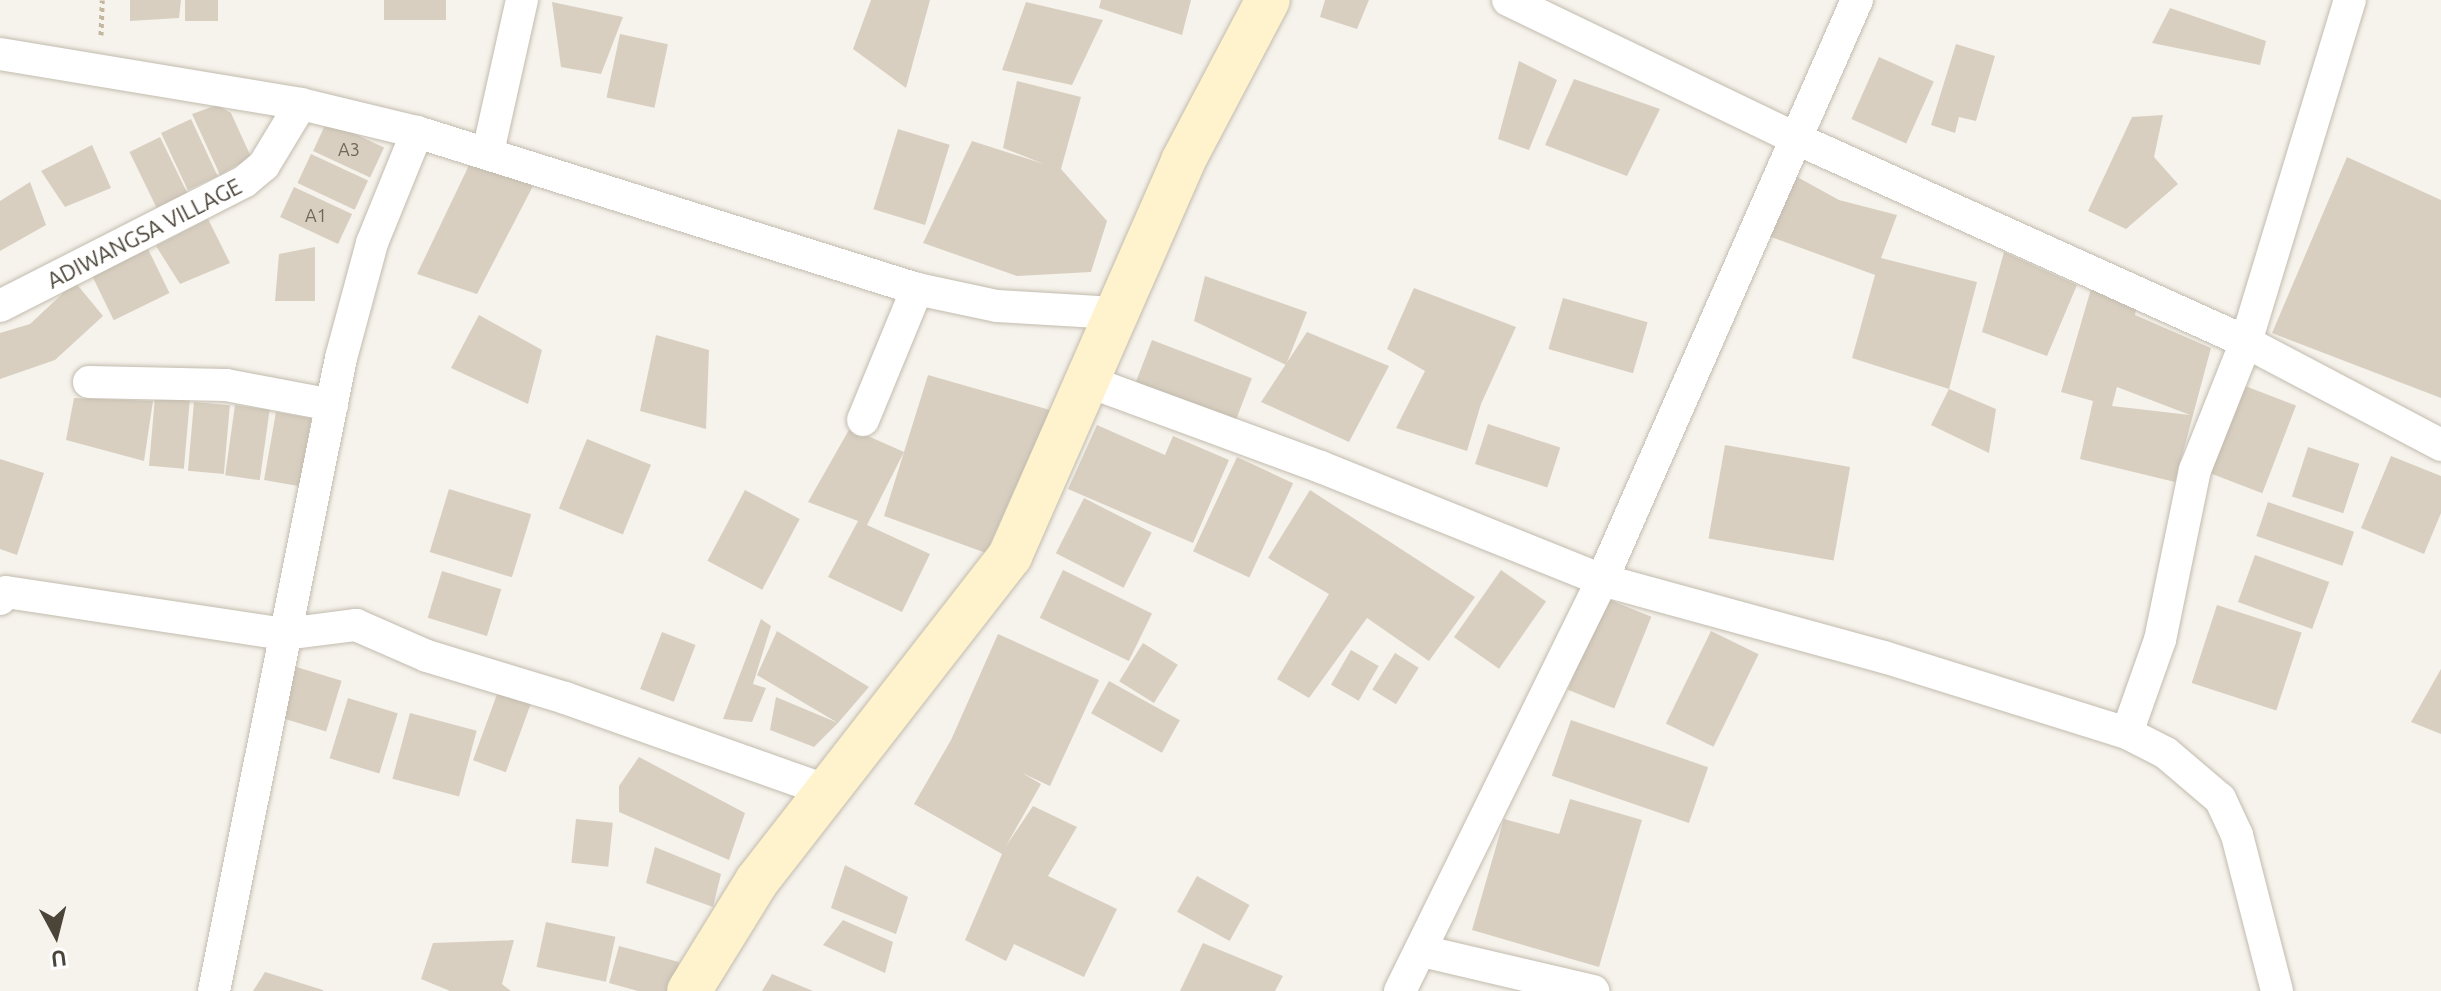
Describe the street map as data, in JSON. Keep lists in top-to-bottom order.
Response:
{
  "streets": {
    "street": ["ADIWANGSA VILLAGE"]
  },
  "house_numbers": ["A3", "A1"],
  "north": "bottom"
}
